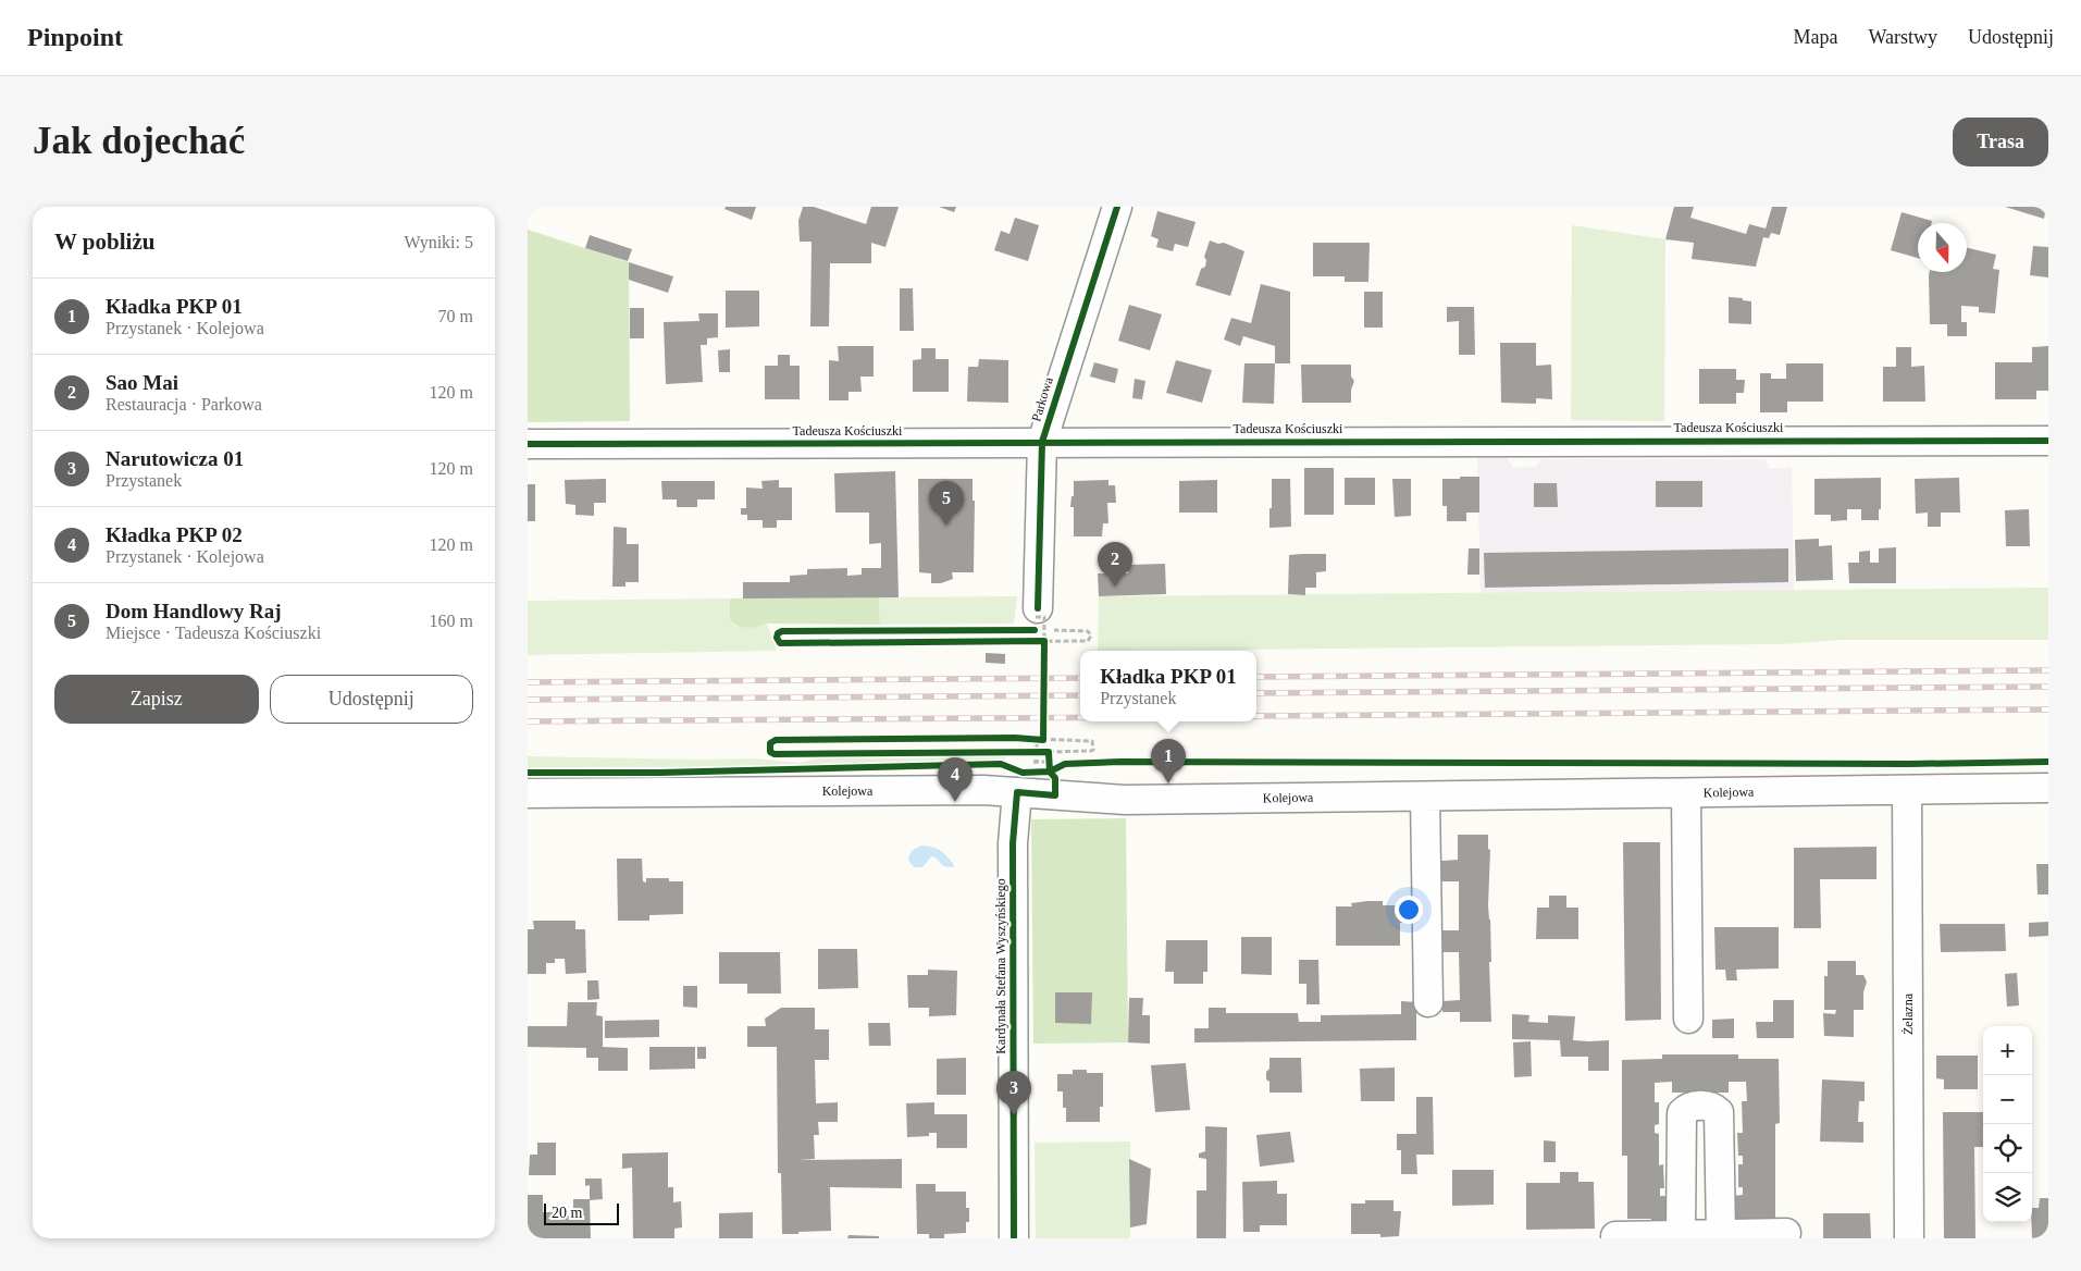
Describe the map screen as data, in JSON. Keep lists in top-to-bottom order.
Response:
{
  "streets": {
    "street": [
      "Parkowa",
      "Tadeusza Kościuszki",
      "Kolejowa",
      "Kardynała Stefana Wyszyńskiego",
      "Żelazna"
    ]
  },
  "crossings": [
    ["Parkowa", "Tadeusza Kościuszki"],
    ["Kolejowa", "Kardynała Stefana Wyszyńskiego"],
    ["Kolejowa", "Żelazna"]
  ],
  "scale_bar": "20 m",
  "north": "bottom",
  "page": {
    "header": "Pinpoint",
    "nav": ["Mapa", "Warstwy", "Udostępnij"],
    "buttons": [
      "Trasa",
      ["Zapisz", "Udostępnij"]
    ],
    "title": "Jak dojechać",
    "heading": ["W pobliżu", "Wyniki: 5"],
    "list": [
      {
        "mark": "1",
        "name": "Kładka PKP 01",
        "note": "Przystanek · Kolejowa",
        "value": "70 m"
      },
      {
        "mark": "2",
        "name": "Sao Mai",
        "note": "Restauracja · Parkowa",
        "value": "120 m"
      },
      {
        "mark": "3",
        "name": "Narutowicza 01",
        "note": "Przystanek",
        "value": "120 m"
      },
      {
        "mark": "4",
        "name": "Kładka PKP 02",
        "note": "Przystanek · Kolejowa",
        "value": "120 m"
      },
      {
        "mark": "5",
        "name": "Dom Handlowy Raj",
        "note": "Miejsce · Tadeusza Kościuszki",
        "value": "160 m"
      }
    ],
    "pins": [
      "5",
      "2",
      "1",
      "4",
      "3"
    ],
    "popup": ["Kładka PKP 01", "Przystanek"],
    "map_buttons": ["+", "−"],
    "scale": "20 m"
  }
}
